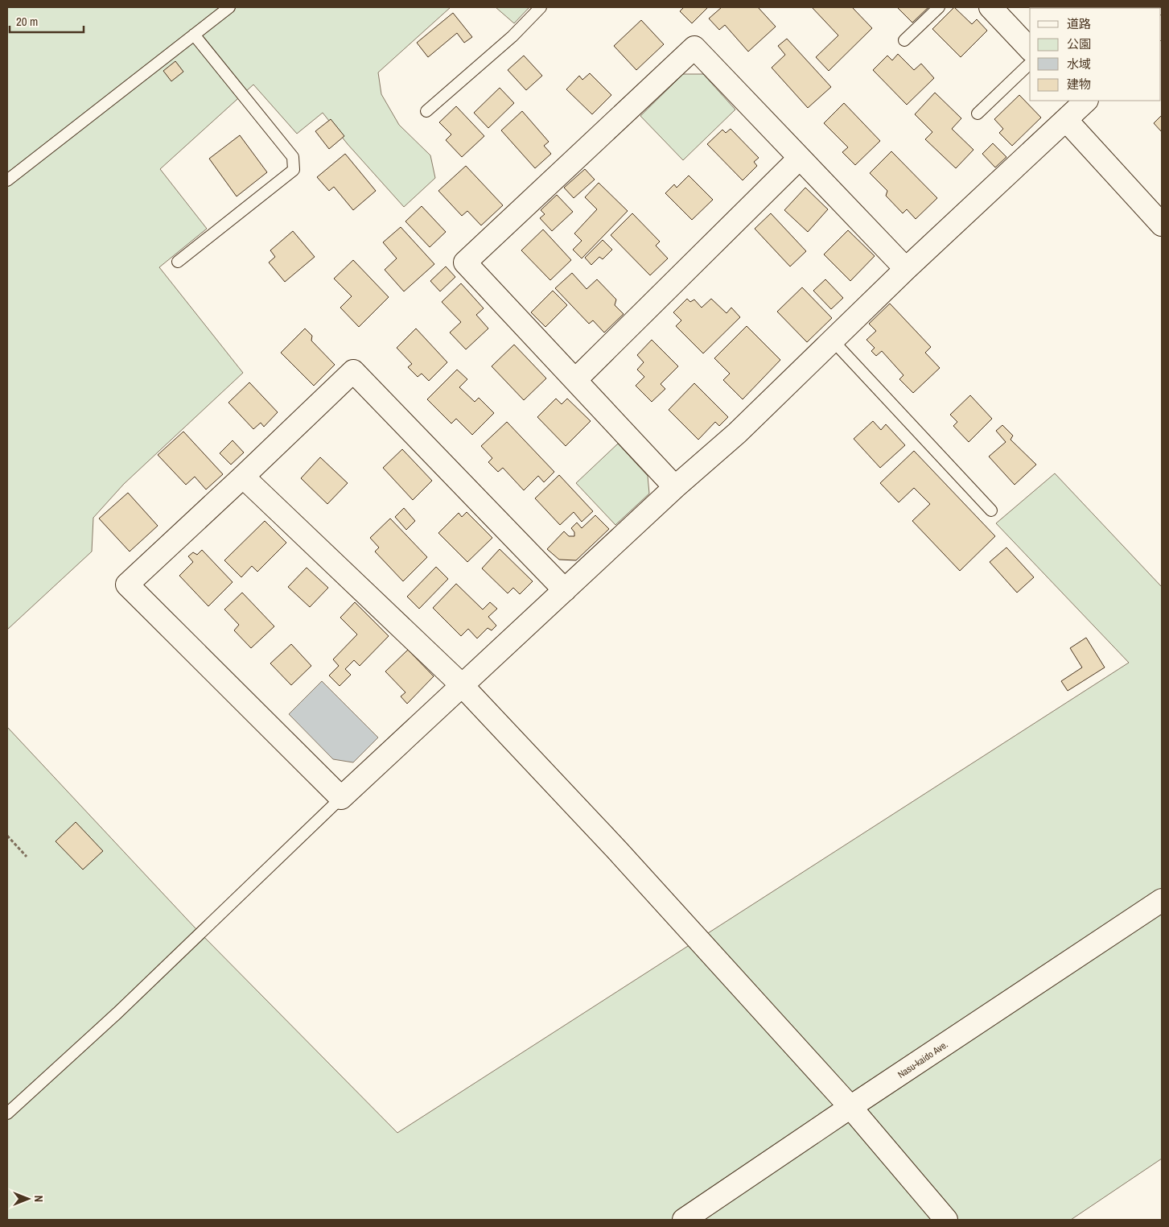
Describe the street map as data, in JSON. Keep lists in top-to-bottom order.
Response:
{
  "streets": {
    "street": ["Nasu-kaido Ave."]
  },
  "legend": [
    "道路",
    "公園",
    "水域",
    "建物"
  ],
  "scale_bar": "20 m",
  "north": "right"
}
